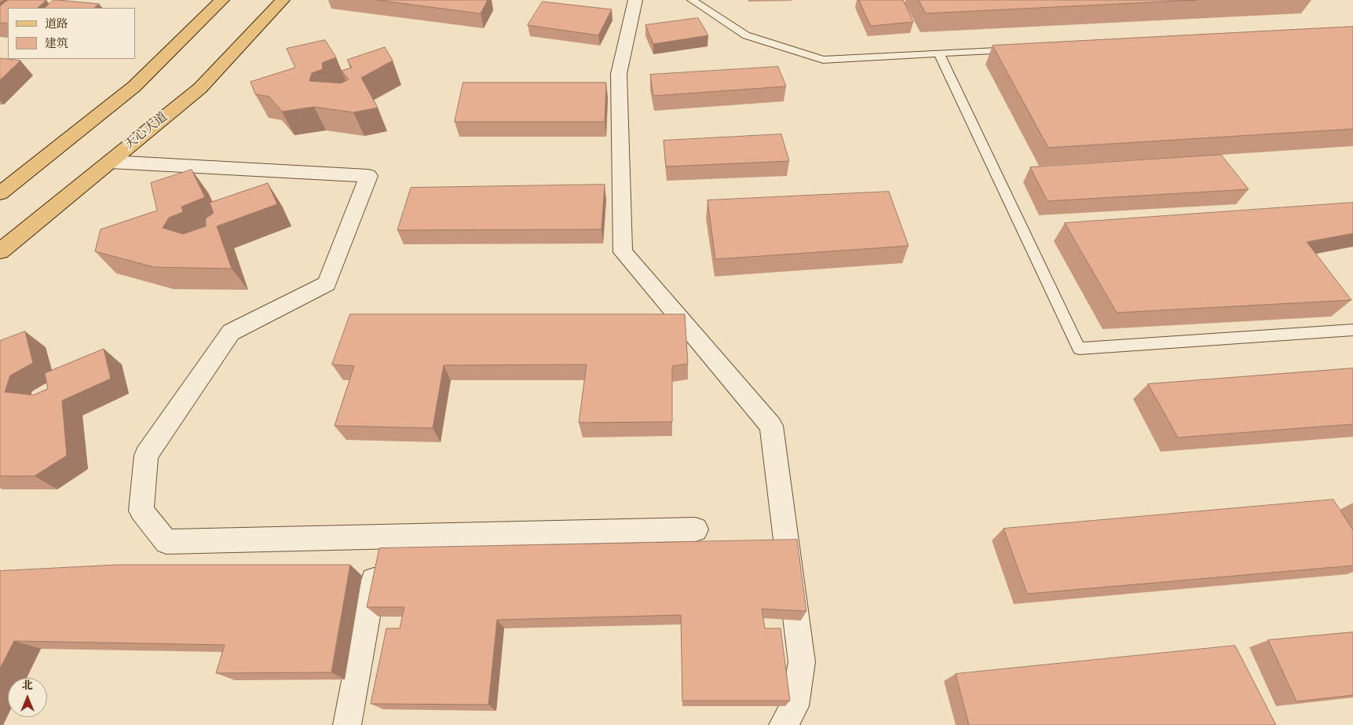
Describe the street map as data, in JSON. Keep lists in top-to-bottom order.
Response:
{
  "streets": {
    "main road": ["天心大道"]
  },
  "legend": ["道路", "建筑"],
  "north": "top"
}
